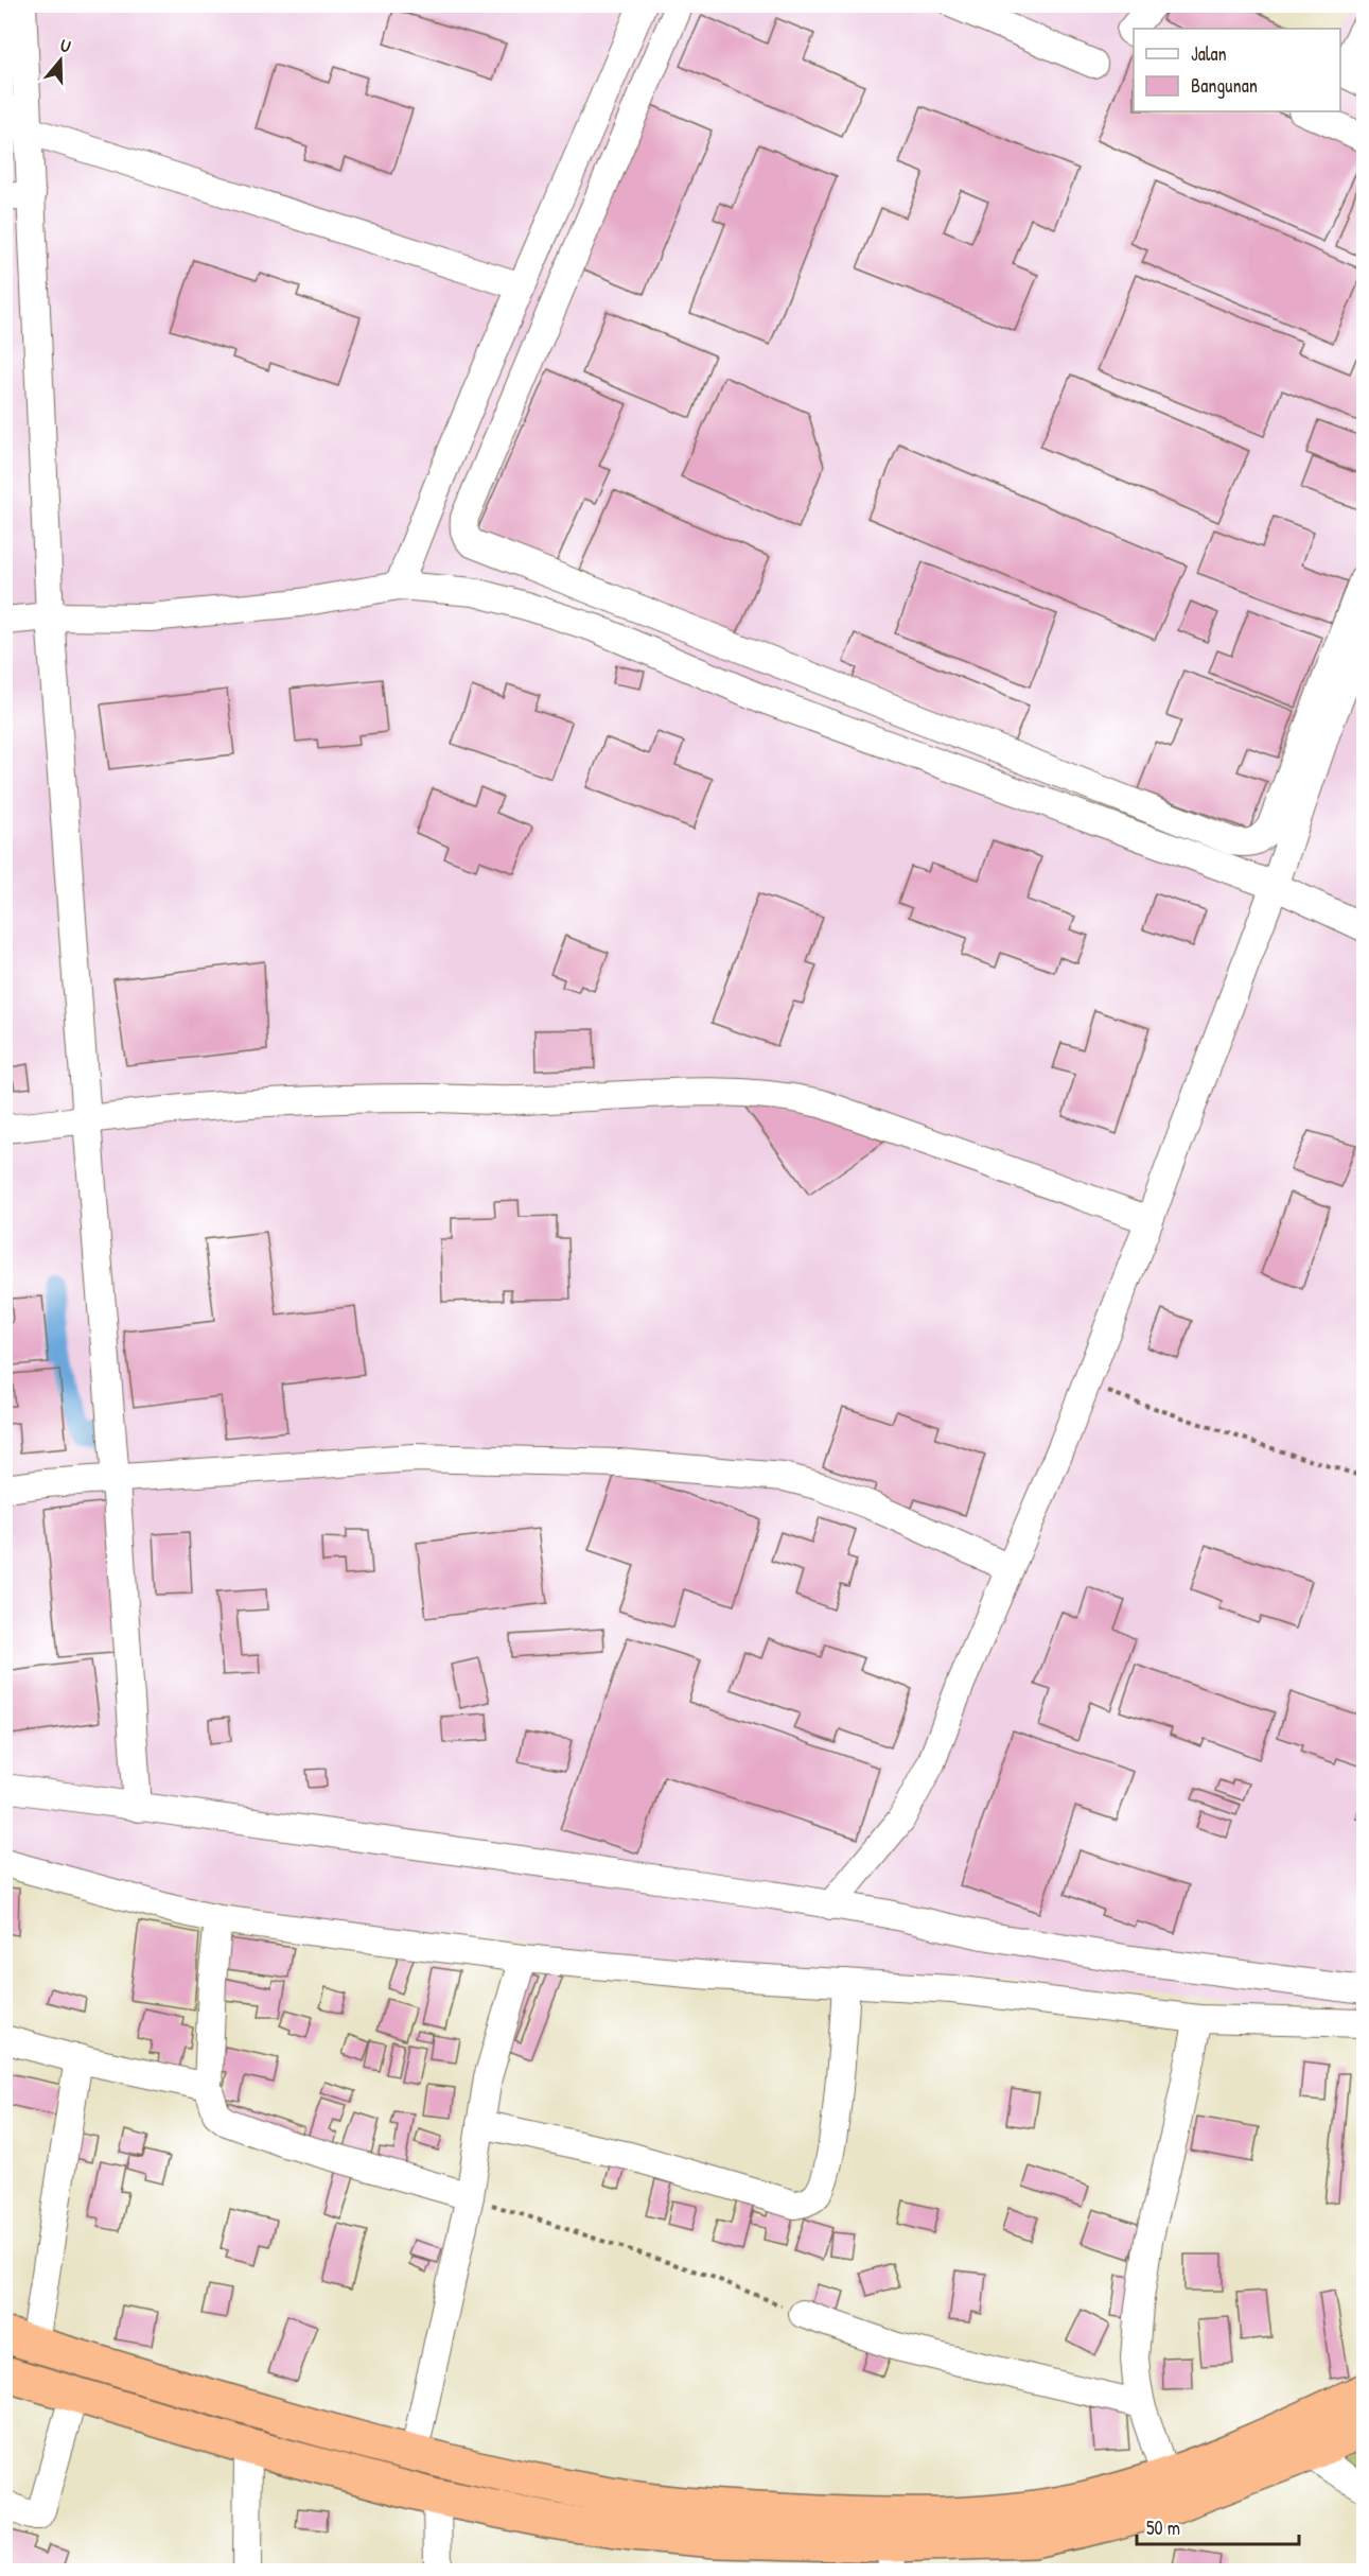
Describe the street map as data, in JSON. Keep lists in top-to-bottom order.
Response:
{
  "legend": ["Jalan", "Bangunan"],
  "scale_bar": "50 m",
  "north": "top"
}
